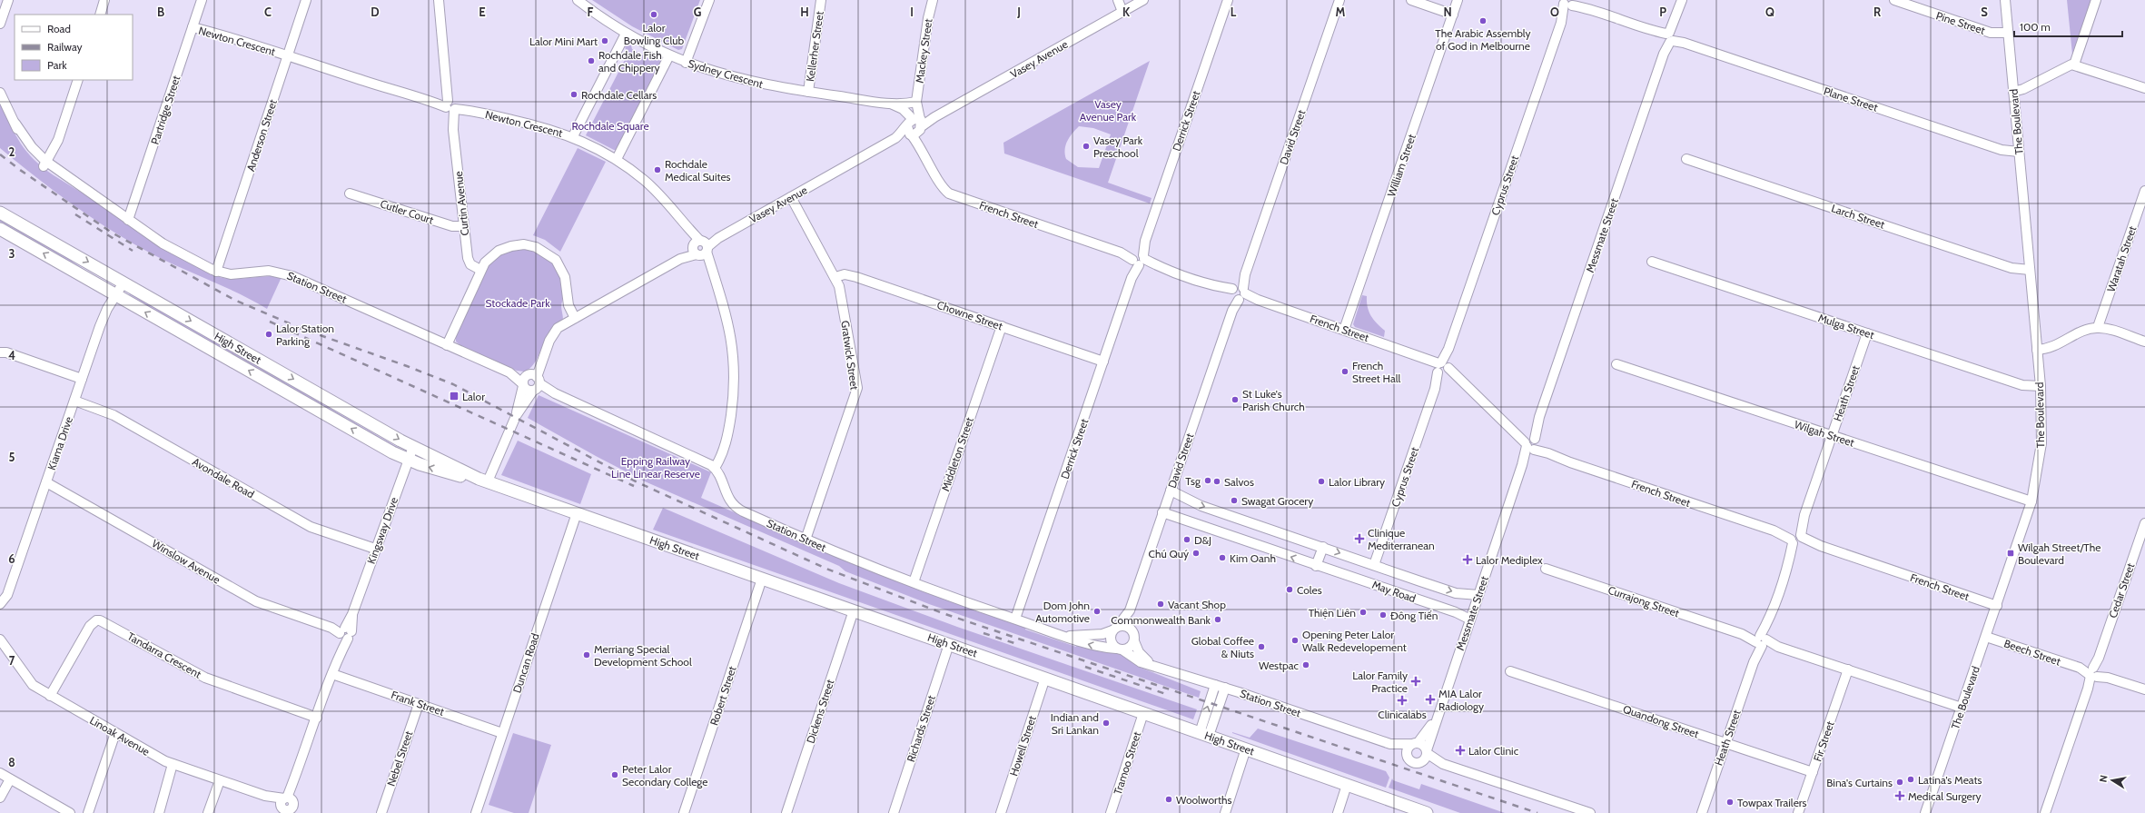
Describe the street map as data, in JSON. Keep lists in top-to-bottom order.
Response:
{
  "streets": {
    "main road": ["High Street"],
    "street": [
      "Pine Street",
      "Newton Crescent",
      "Kellerher Street",
      "Mackey Street",
      "Vasey Avenue",
      "Sydney Crescent",
      "Plane Street",
      "Partridge Street",
      "Derrick Street",
      "The Boulevard",
      "Anderson Street",
      "David Street",
      "William Street",
      "Cyprus Street",
      "Curtin Avenue",
      "Cutler Court",
      "French Street",
      "Larch Street",
      "Messmate Street",
      "Waratah Street",
      "Station Street",
      "Chowne Street",
      "Mulga Street",
      "Gratwick Street",
      "Heath Street",
      "Wilgah Street",
      "Kiama Drive",
      "Middleton Street",
      "Avondale Road",
      "Kingsway Drive",
      "Winslow Avenue",
      "Cedar Street",
      "May Road",
      "Currajong Street",
      "Beech Street",
      "Tandarra Crescent",
      "Duncan Road",
      "Robert Street",
      "Frank Street",
      "Dickens Street",
      "Quandong Street",
      "Richards Street",
      "Linoak Avenue",
      "Fir Street",
      "Howell Street",
      "Nebel Street",
      "Tramoo Street"
    ]
  },
  "crossings": [
    ["Pine Street", "The Boulevard"],
    ["Newton Crescent", "Vasey Avenue"],
    ["Newton Crescent", "Partridge Street"],
    ["Newton Crescent", "Anderson Street"],
    ["Newton Crescent", "Curtin Avenue"],
    ["Newton Crescent", "Station Street"],
    ["Kellerher Street", "Sydney Crescent"],
    ["Mackey Street", "Vasey Avenue"],
    ["Mackey Street", "Sydney Crescent"],
    ["Mackey Street", "French Street"],
    ["Vasey Avenue", "Sydney Crescent"],
    ["Vasey Avenue", "French Street"],
    ["Vasey Avenue", "Station Street"],
    ["Vasey Avenue", "Gratwick Street"],
    ["Sydney Crescent", "French Street"],
    ["Plane Street", "The Boulevard"],
    ["Plane Street", "Cyprus Street"],
    ["Plane Street", "Messmate Street"],
    ["Partridge Street", "Station Street"],
    ["Derrick Street", "French Street"],
    ["Derrick Street", "Station Street"],
    ["Derrick Street", "Chowne Street"],
    ["The Boulevard", "French Street"],
    ["The Boulevard", "Larch Street"],
    ["The Boulevard", "Mulga Street"],
    ["The Boulevard", "Wilgah Street"],
    ["The Boulevard", "Currajong Street"],
    ["The Boulevard", "Beech Street"],
    ["Anderson Street", "Station Street"],
    ["David Street", "French Street"],
    ["David Street", "Station Street"],
    ["David Street", "May Road"],
    ["William Street", "French Street"],
    ["Cyprus Street", "French Street"],
    ["Cyprus Street", "May Road"],
    ["Curtin Avenue", "Cutler Court"],
    ["French Street", "Messmate Street"],
    ["French Street", "Heath Street"],
    ["Messmate Street", "Station Street"],
    ["Messmate Street", "May Road"],
    ["Station Street", "Gratwick Street"],
    ["Station Street", "Middleton Street"],
    ["Chowne Street", "Gratwick Street"],
    ["Chowne Street", "Middleton Street"],
    ["Mulga Street", "Heath Street"],
    ["High Street", "Kiama Drive"],
    ["High Street", "Kingsway Drive"],
    ["High Street", "Duncan Road"],
    ["High Street", "Robert Street"],
    ["High Street", "Dickens Street"],
    ["High Street", "Richards Street"],
    ["High Street", "Howell Street"],
    ["High Street", "Tramoo Street"],
    ["Heath Street", "Wilgah Street"],
    ["Heath Street", "Currajong Street"],
    ["Heath Street", "Quandong Street"],
    ["Kiama Drive", "Avondale Road"],
    ["Kiama Drive", "Winslow Avenue"],
    ["Avondale Road", "Kingsway Drive"],
    ["Kingsway Drive", "Winslow Avenue"],
    ["Kingsway Drive", "Tandarra Crescent"],
    ["Kingsway Drive", "Frank Street"],
    ["Kingsway Drive", "Linoak Avenue"],
    ["Cedar Street", "Beech Street"],
    ["Currajong Street", "Fir Street"],
    ["Tandarra Crescent", "Linoak Avenue"],
    ["Duncan Road", "Frank Street"],
    ["Frank Street", "Nebel Street"],
    ["Quandong Street", "Fir Street"]
  ],
  "parks": [
    "Vasey Avenue Park",
    "Rochdale Square",
    "Stockade Park",
    "Epping Railway Line Linear Reserve"
  ],
  "places": {
    "other": [
      "Lalor Bowling Club",
      "The Arabic Assembly of God in Melbourne",
      "Lalor Mini Mart",
      "Rochdale Fish and Chippery",
      "Rochdale Cellars",
      "Vasey Park Preschool",
      "Rochdale Medical Suites",
      "Lalor Station Parking",
      "French Street Hall",
      "St Luke's Parish Church",
      "Tsg",
      "Salvos",
      "Lalor Library",
      "Swagat Grocery",
      "D&J",
      "Chú Quý",
      "Kim Oanh",
      "Coles",
      "Vacant Shop",
      "Dom John Automotive",
      "Thiện Liên",
      "Đông Tiến",
      "Commonwealth Bank",
      "Opening Peter Lalor Walk Redevelopement",
      "Global Coffee & Niuts",
      "Merriang Special Development School",
      "Westpac",
      "Indian and Sri Lankan",
      "Peter Lalor Secondary College",
      "Latina's Meats",
      "Bina's Curtains",
      "Woolworths",
      "Towpax Trailers"
    ],
    "transit": ["Lalor", "Wilgah Street/The Boulevard"],
    "health": [
      "Clinique Mediterranean",
      "Lalor Mediplex",
      "Lalor Family Practice",
      "MIA Lalor Radiology",
      "Clinicalabs",
      "Lalor Clinic",
      "Medical Surgery"
    ]
  },
  "legend": ["Road", "Railway", "Park"],
  "scale_bar": "100 m",
  "north": "left",
  "grid": {
    "columns": [
      "B",
      "C",
      "D",
      "E",
      "F",
      "G",
      "H",
      "I",
      "J",
      "K",
      "L",
      "M",
      "N",
      "O",
      "P",
      "Q",
      "R",
      "S"
    ],
    "rows": [
      "2",
      "3",
      "4",
      "5",
      "6",
      "7",
      "8"
    ]
  }
}
